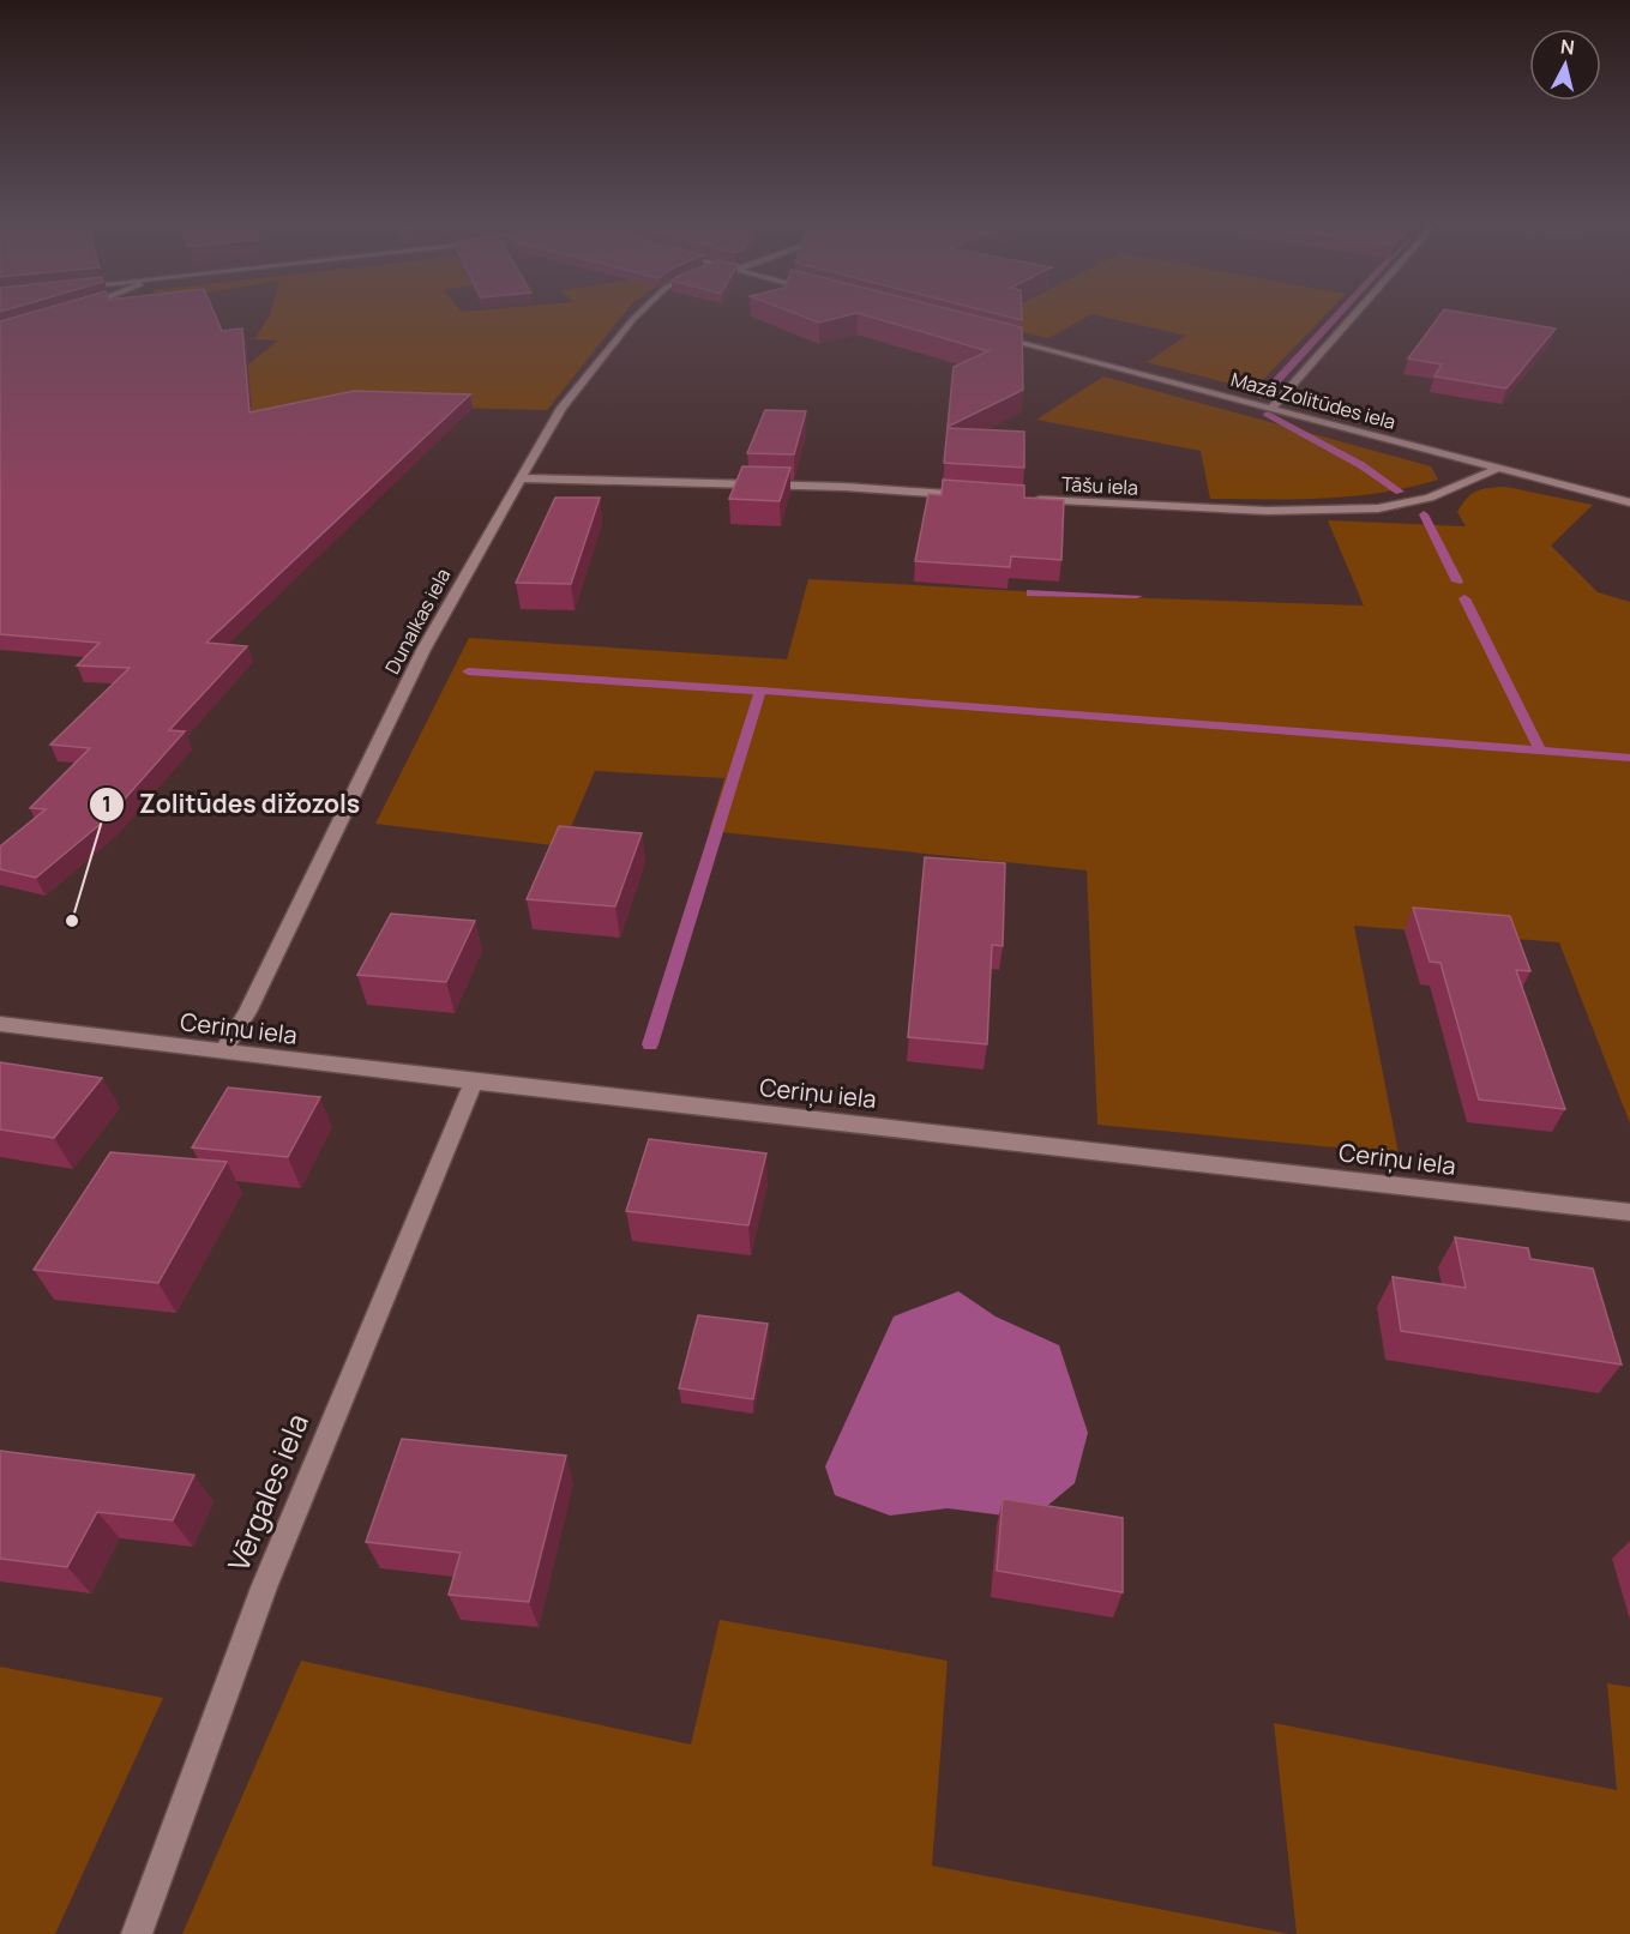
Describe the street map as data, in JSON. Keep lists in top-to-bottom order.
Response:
{
  "streets": {
    "street": [
      "Mazā Zolitūdes iela",
      "Tāšu iela",
      "Dunalkas iela",
      "Ceriņu iela",
      "Vērgales iela"
    ]
  },
  "crossings": [
    ["Mazā Zolitūdes iela", "Tāšu iela"],
    ["Dunalkas iela", "Ceriņu iela"],
    ["Ceriņu iela", "Vērgales iela"]
  ],
  "places": ["Zolitūdes dižozols"],
  "north": "top"
}
